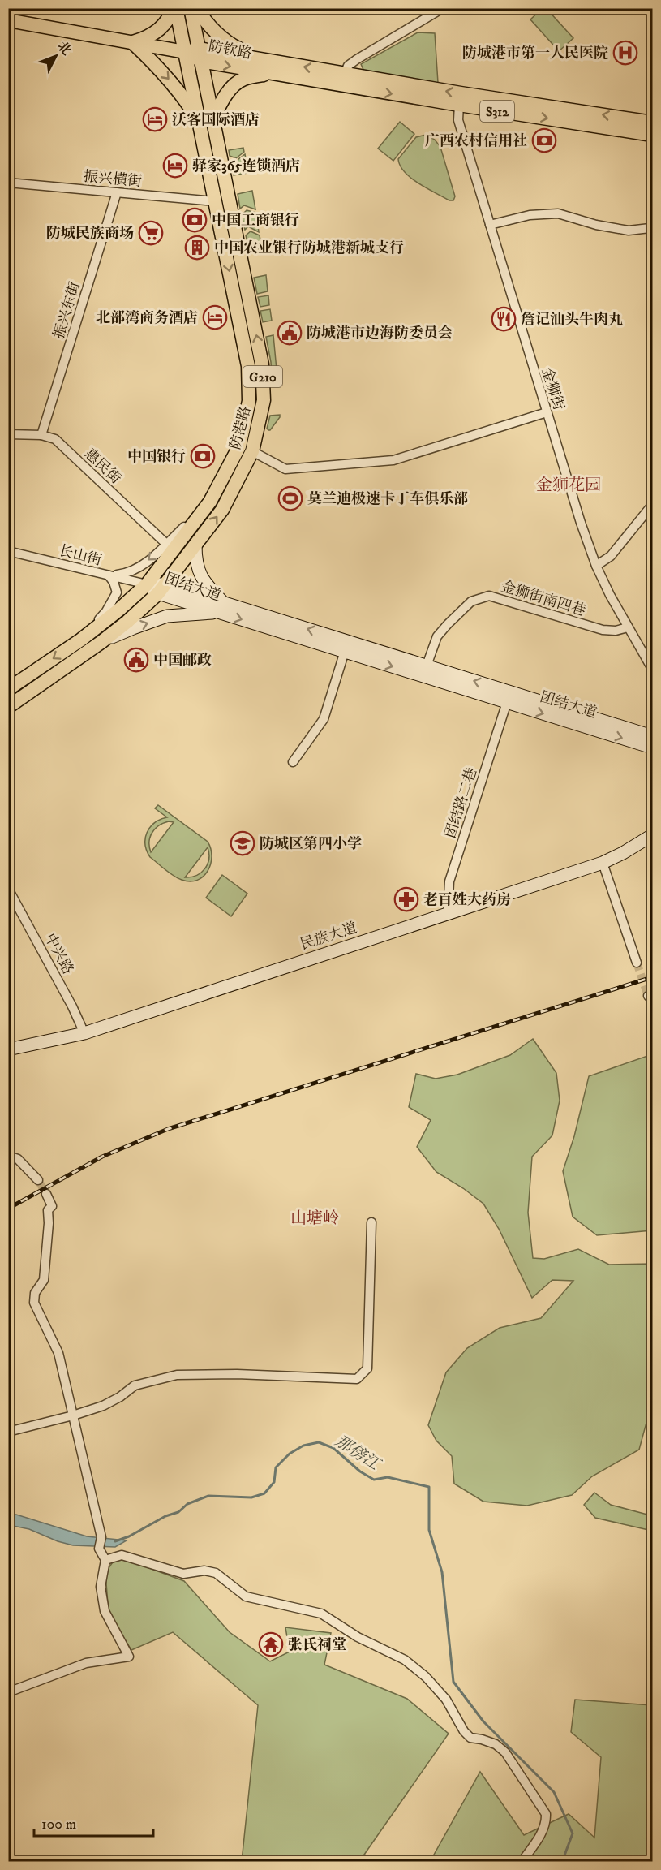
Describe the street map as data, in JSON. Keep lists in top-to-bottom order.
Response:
{
  "streets": {
    "main road": [
      "防钦路",
      "S312",
      "G210",
      "防港路",
      "团结大道",
      "民族大道"
    ],
    "street": [
      "振兴横街",
      "振兴东街",
      "金狮街",
      "惠民街",
      "长山街",
      "金狮街南四巷",
      "团结路二巷",
      "中兴路"
    ]
  },
  "crossings": [
    ["防钦路", "S312"],
    ["防钦路", "G210"],
    ["防钦路", "金狮街"],
    ["防钦路", "防港路"],
    ["S312", "G210"],
    ["S312", "防港路"],
    ["振兴横街", "振兴东街"],
    ["振兴横街", "防港路"],
    ["振兴东街", "惠民街"],
    ["G210", "防港路"],
    ["金狮街", "金狮街南四巷"],
    ["防港路", "长山街"],
    ["防港路", "团结大道"],
    ["长山街", "团结大道"],
    ["团结大道", "金狮街南四巷"],
    ["团结大道", "团结路二巷"],
    ["团结路二巷", "民族大道"],
    ["民族大道", "中兴路"]
  ],
  "districts": ["金狮花园", "山塘岭"],
  "water": ["那傍江"],
  "places": {
    "hospital": ["防城港市第一人民医院"],
    "hotel": ["沃客国际酒店", "驿家365连锁酒店", "北部湾商务酒店"],
    "bank": ["广西农村信用社", "中国工商银行", "中国银行"],
    "supermarket": ["防城民族商场"],
    "building": ["中国农业银行防城港新城支行"],
    "restaurant": ["詹记汕头牛肉丸"],
    "public building": ["防城港市边海防委员会", "中国邮政"],
    "sports": ["莫兰迪极速卡丁车俱乐部"],
    "school or university": ["防城区第四小学"],
    "pharmacy": ["老百姓大药房"],
    "temple": ["张氏祠堂"]
  },
  "scale_bar": "100 m",
  "north": "top right"
}
